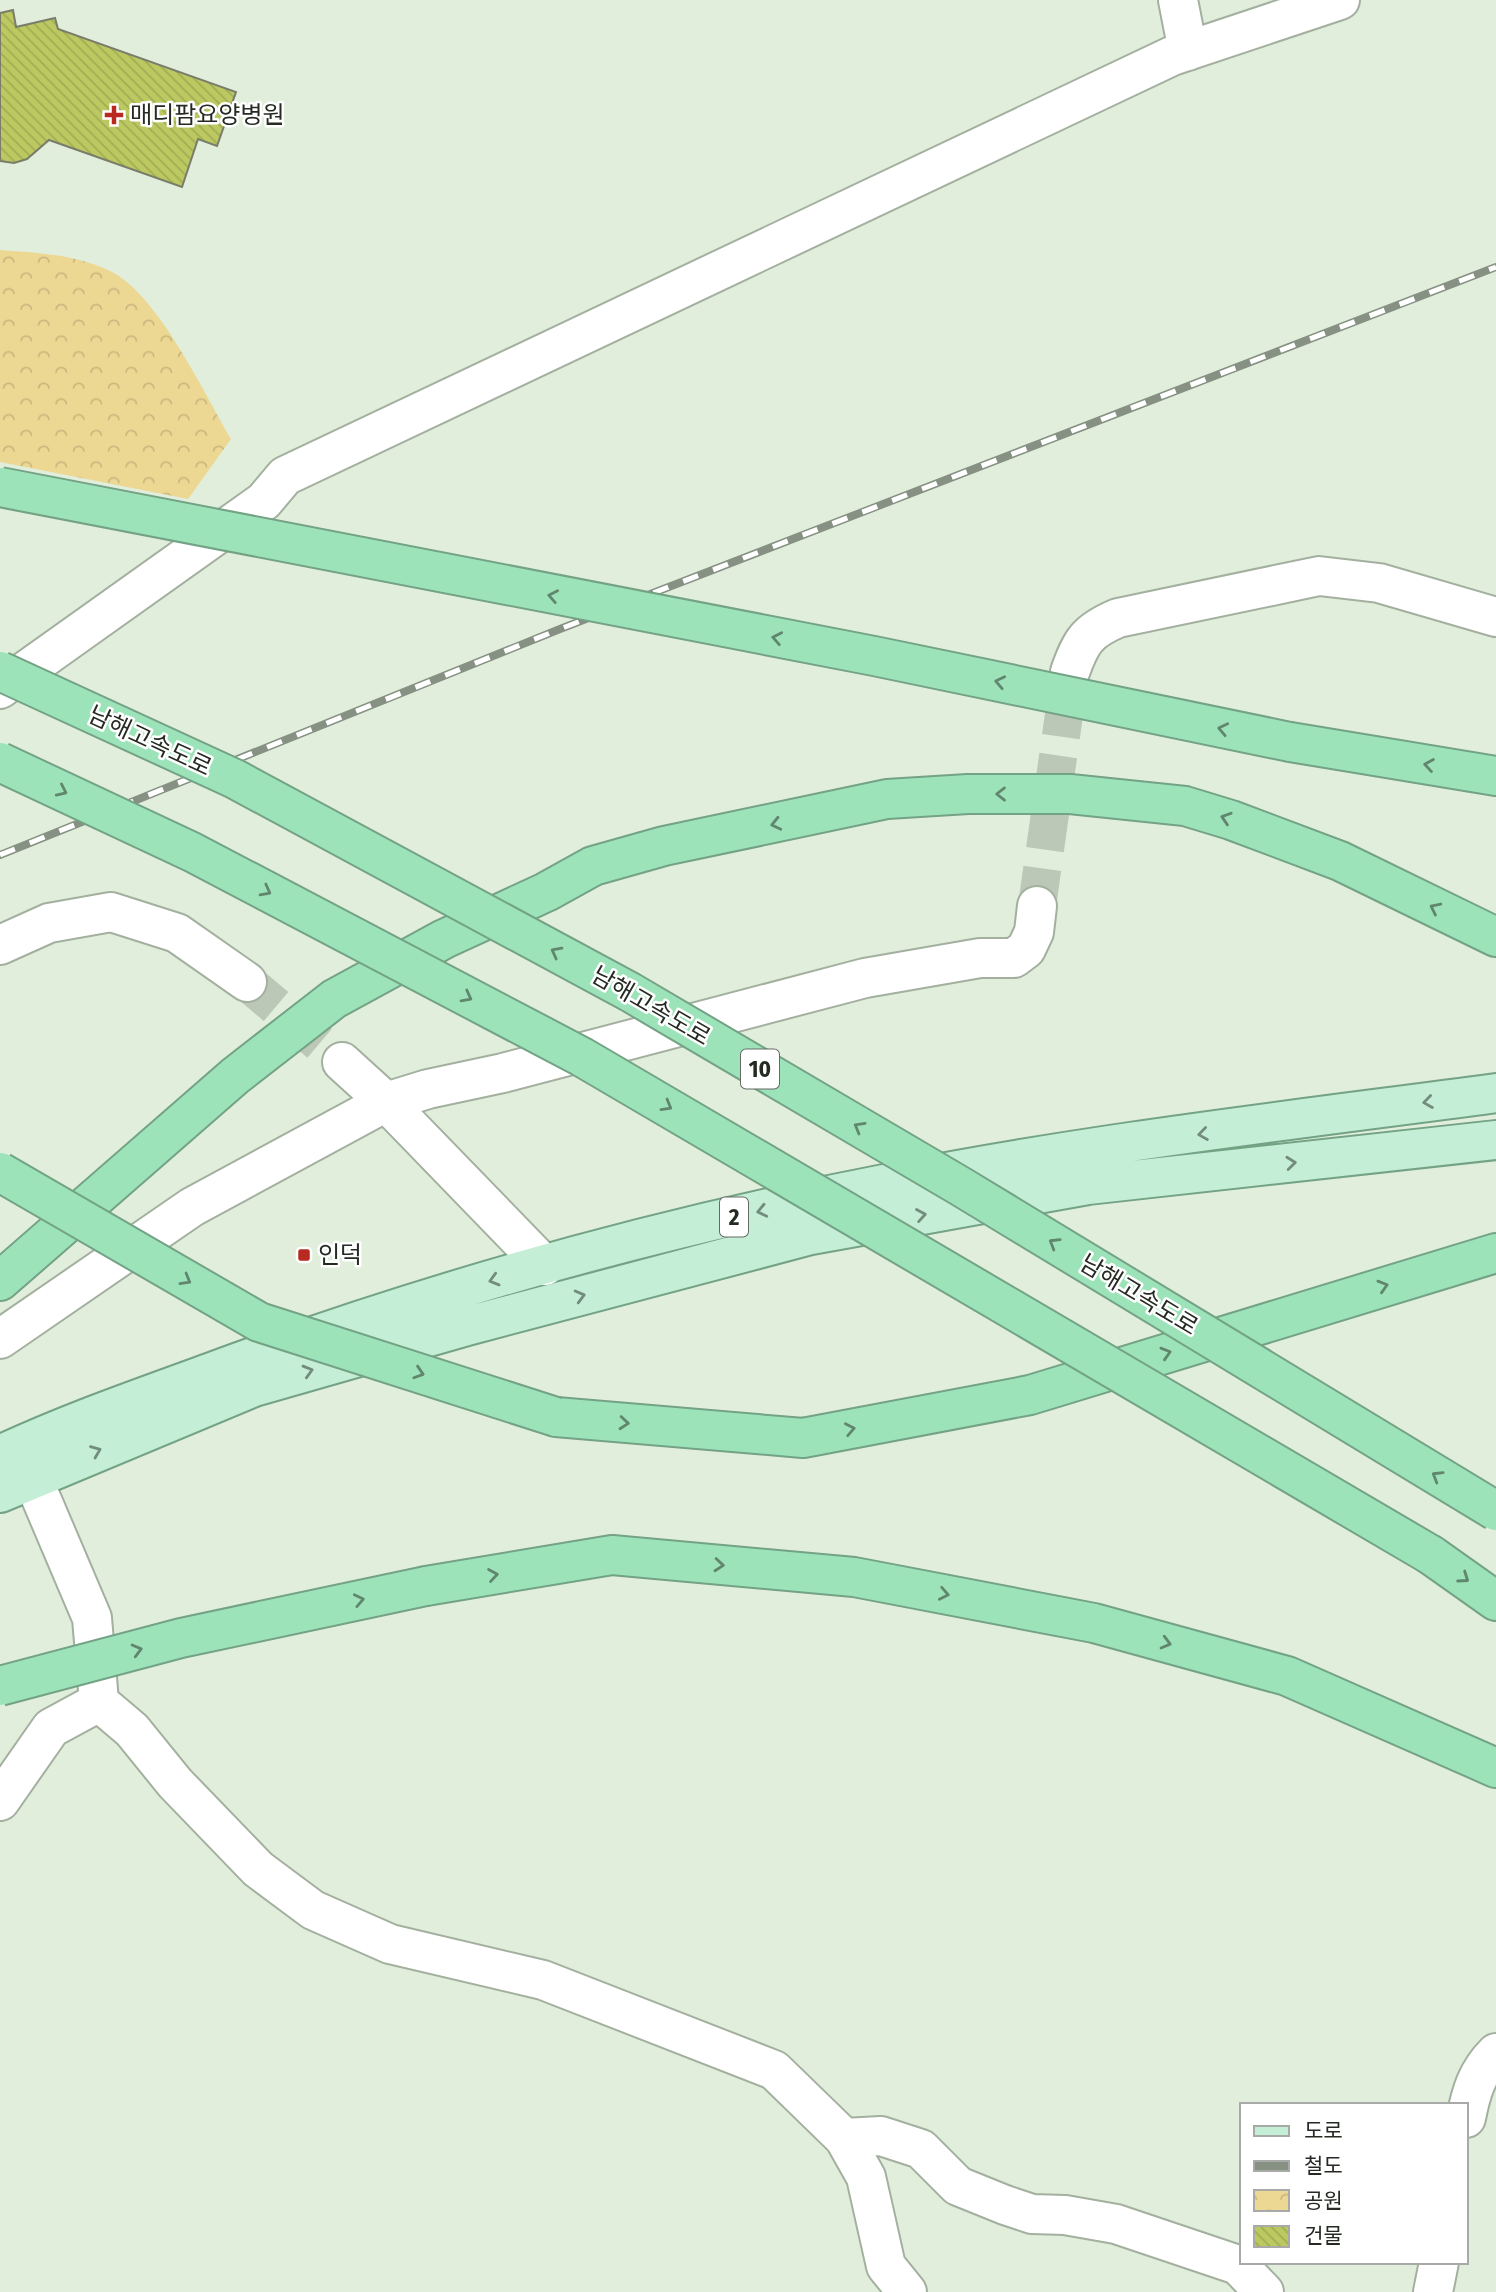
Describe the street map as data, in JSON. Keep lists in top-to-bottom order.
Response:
{
  "streets": {
    "highway": ["남해고속도로", "10"],
    "main road": ["2"]
  },
  "places": {
    "health": ["매디팜요양병원"],
    "transit": ["인덕"]
  },
  "legend": [
    "도로",
    "철도",
    "공원",
    "건물"
  ]
}
